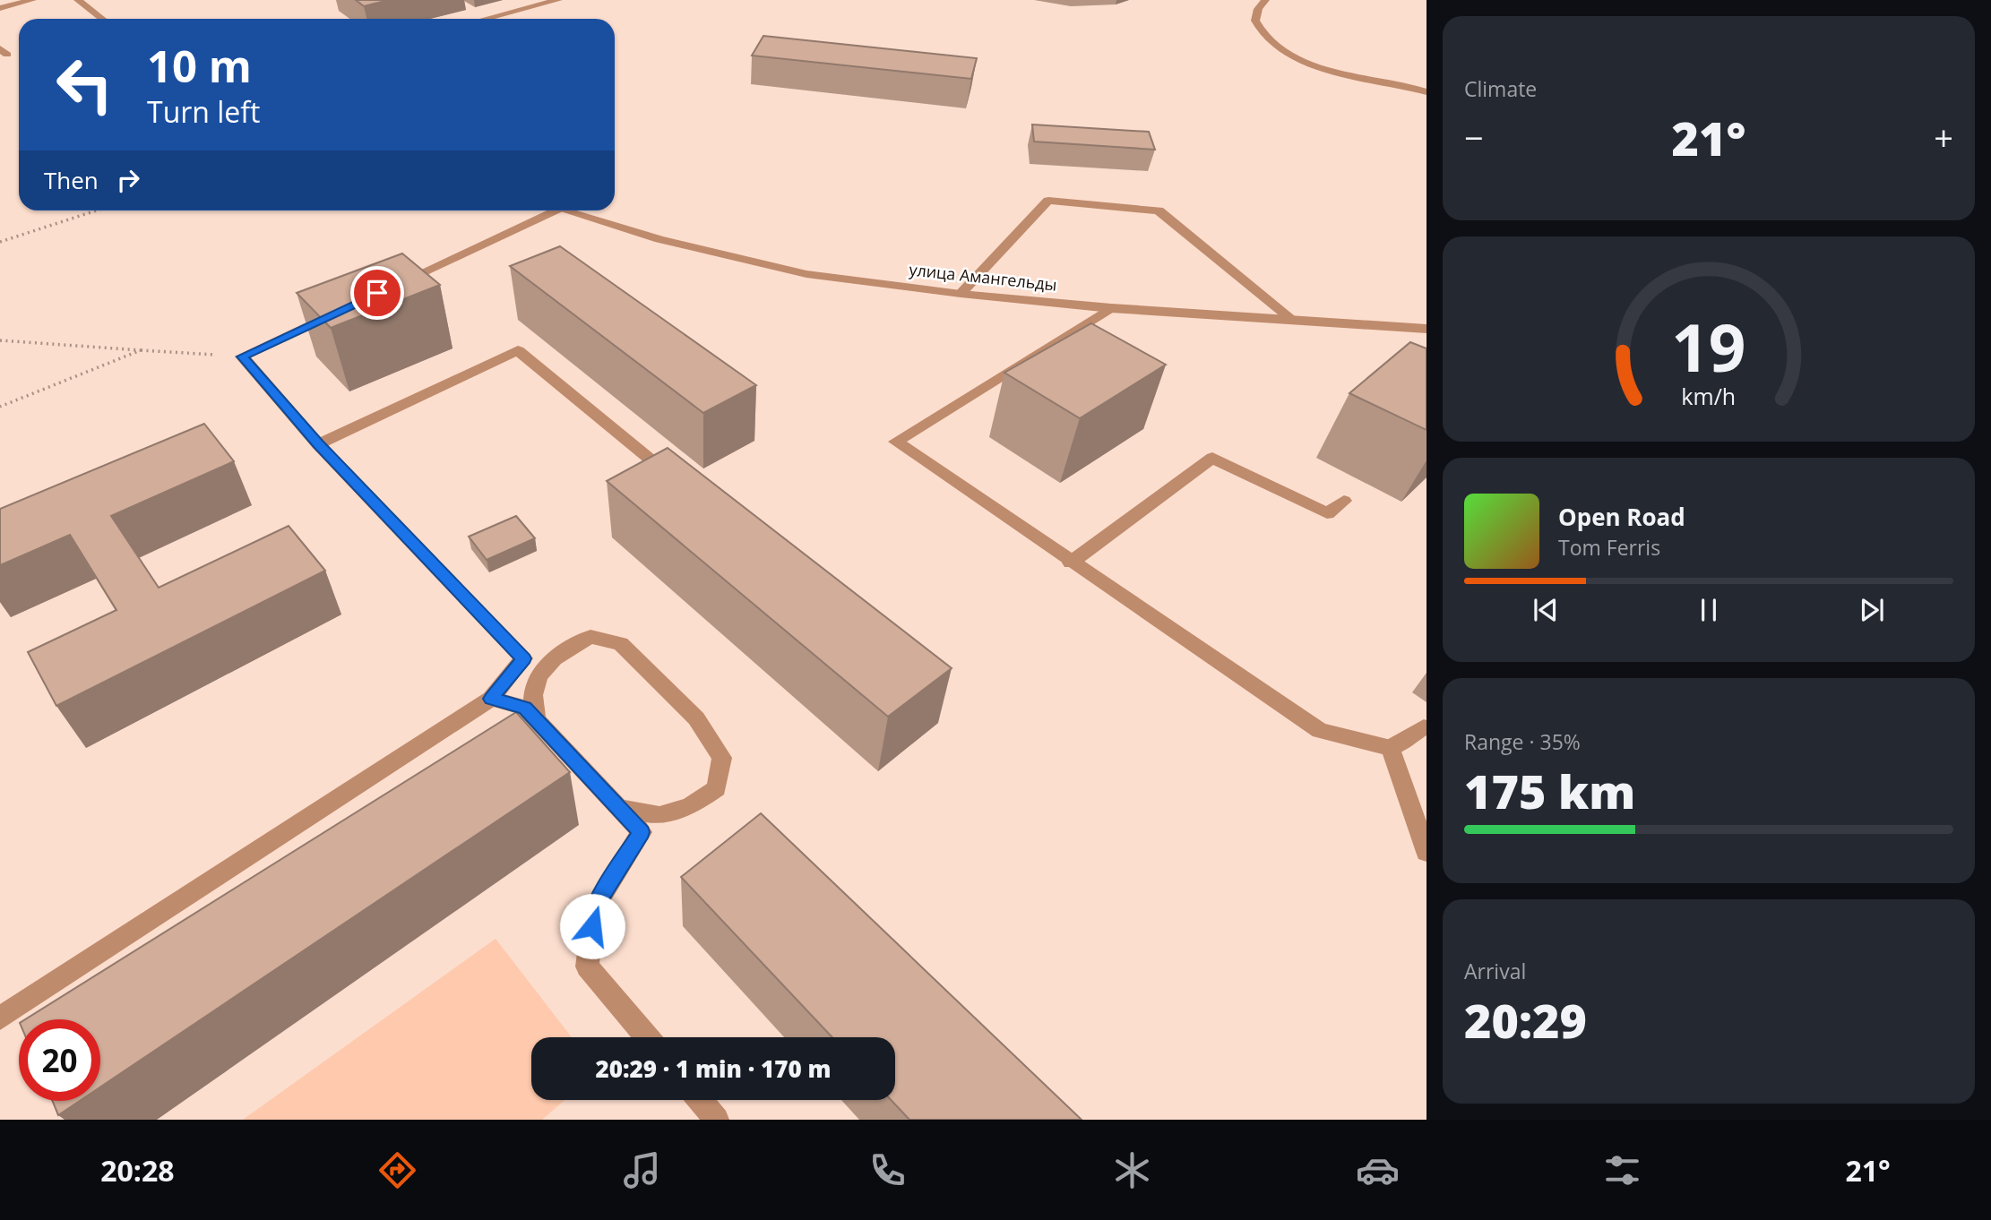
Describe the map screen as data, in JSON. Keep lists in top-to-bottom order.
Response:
{
  "streets": {
    "street": ["улица Амангельды"]
  },
  "page": {
    "tile": [
      "Climate",
      ["Range · 35%", "175 km"],
      ["Arrival", "20:29"]
    ],
    "turn": ["10 m", "Turn left"],
    "heat": ["−", "21°", "+"],
    "then": "Then",
    "song": ["Open Road", "Tom Ferris"],
    "limit": "20",
    "trip": "20:29 · 1 min · 170 m",
    "tabs": ["20:28", "21°"],
    "gauge": ["19", "km/h"]
  }
}
